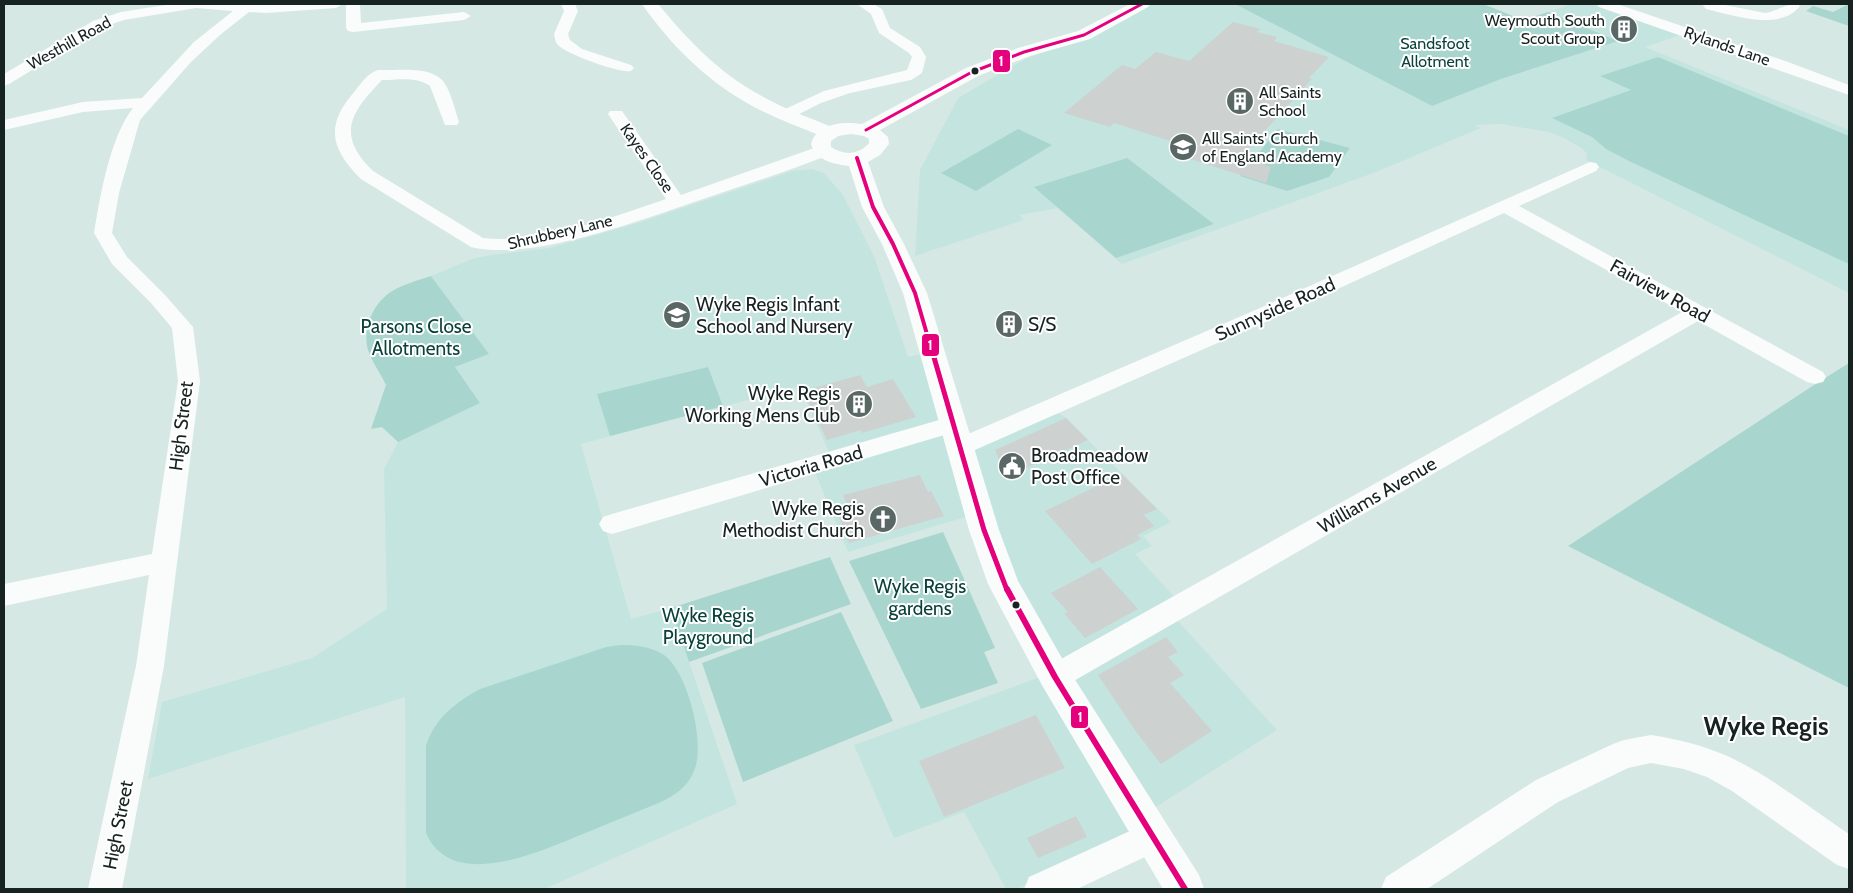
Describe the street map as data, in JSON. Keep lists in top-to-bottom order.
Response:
{
  "streets": {
    "street": [
      "Westhill Road",
      "Rylands Lane",
      "Kayes Close",
      "Shrubbery Lane",
      "Fairview Road",
      "Sunnyside Road",
      "High Street",
      "Victoria Road",
      "Williams Avenue"
    ]
  },
  "crossings": [
    ["Westhill Road", "High Street"],
    ["Kayes Close", "Shrubbery Lane"],
    ["Fairview Road", "Sunnyside Road"],
    ["Fairview Road", "Williams Avenue"],
    ["Sunnyside Road", "Victoria Road"]
  ],
  "districts": ["Wyke Regis"],
  "parks": [
    "Sandsfoot Allotment",
    "Parsons Close Allotments",
    "Wyke Regis gardens",
    "Wyke Regis Playground"
  ],
  "places": {
    "building": [
      "Weymouth South Scout Group",
      "All Saints School",
      "S/S",
      "Wyke Regis Working Mens Club"
    ],
    "school or university": ["All Saints' Church of England Academy", "Wyke Regis Infant School and Nursery"],
    "public building": ["Broadmeadow Post Office"],
    "church": ["Wyke Regis Methodist Church"]
  },
  "lines": ["transit line 1"]
}
